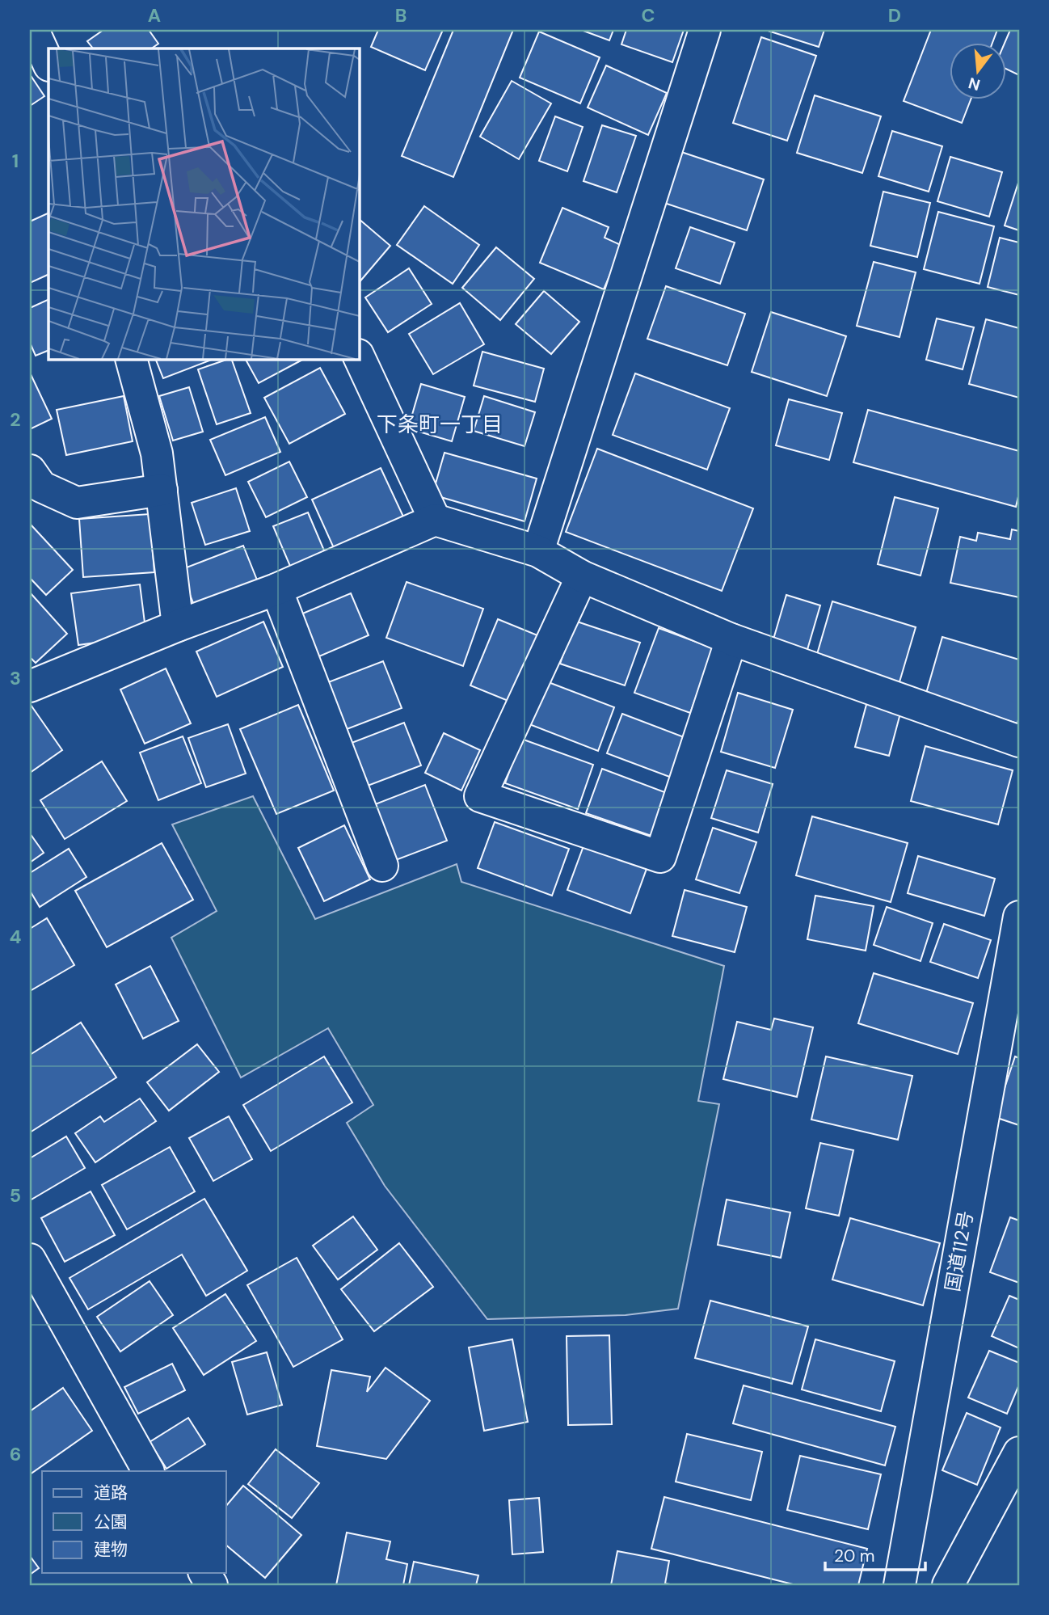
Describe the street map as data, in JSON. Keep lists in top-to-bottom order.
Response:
{
  "streets": {
    "main road": ["国道112号"]
  },
  "districts": ["下条町一丁目"],
  "legend": ["道路", "公園", "建物"],
  "scale_bar": "20 m",
  "north": "bottom",
  "grid": {
    "columns": [
      "A",
      "B",
      "C",
      "D"
    ],
    "rows": [
      "1",
      "2",
      "3",
      "4",
      "5",
      "6"
    ]
  }
}
